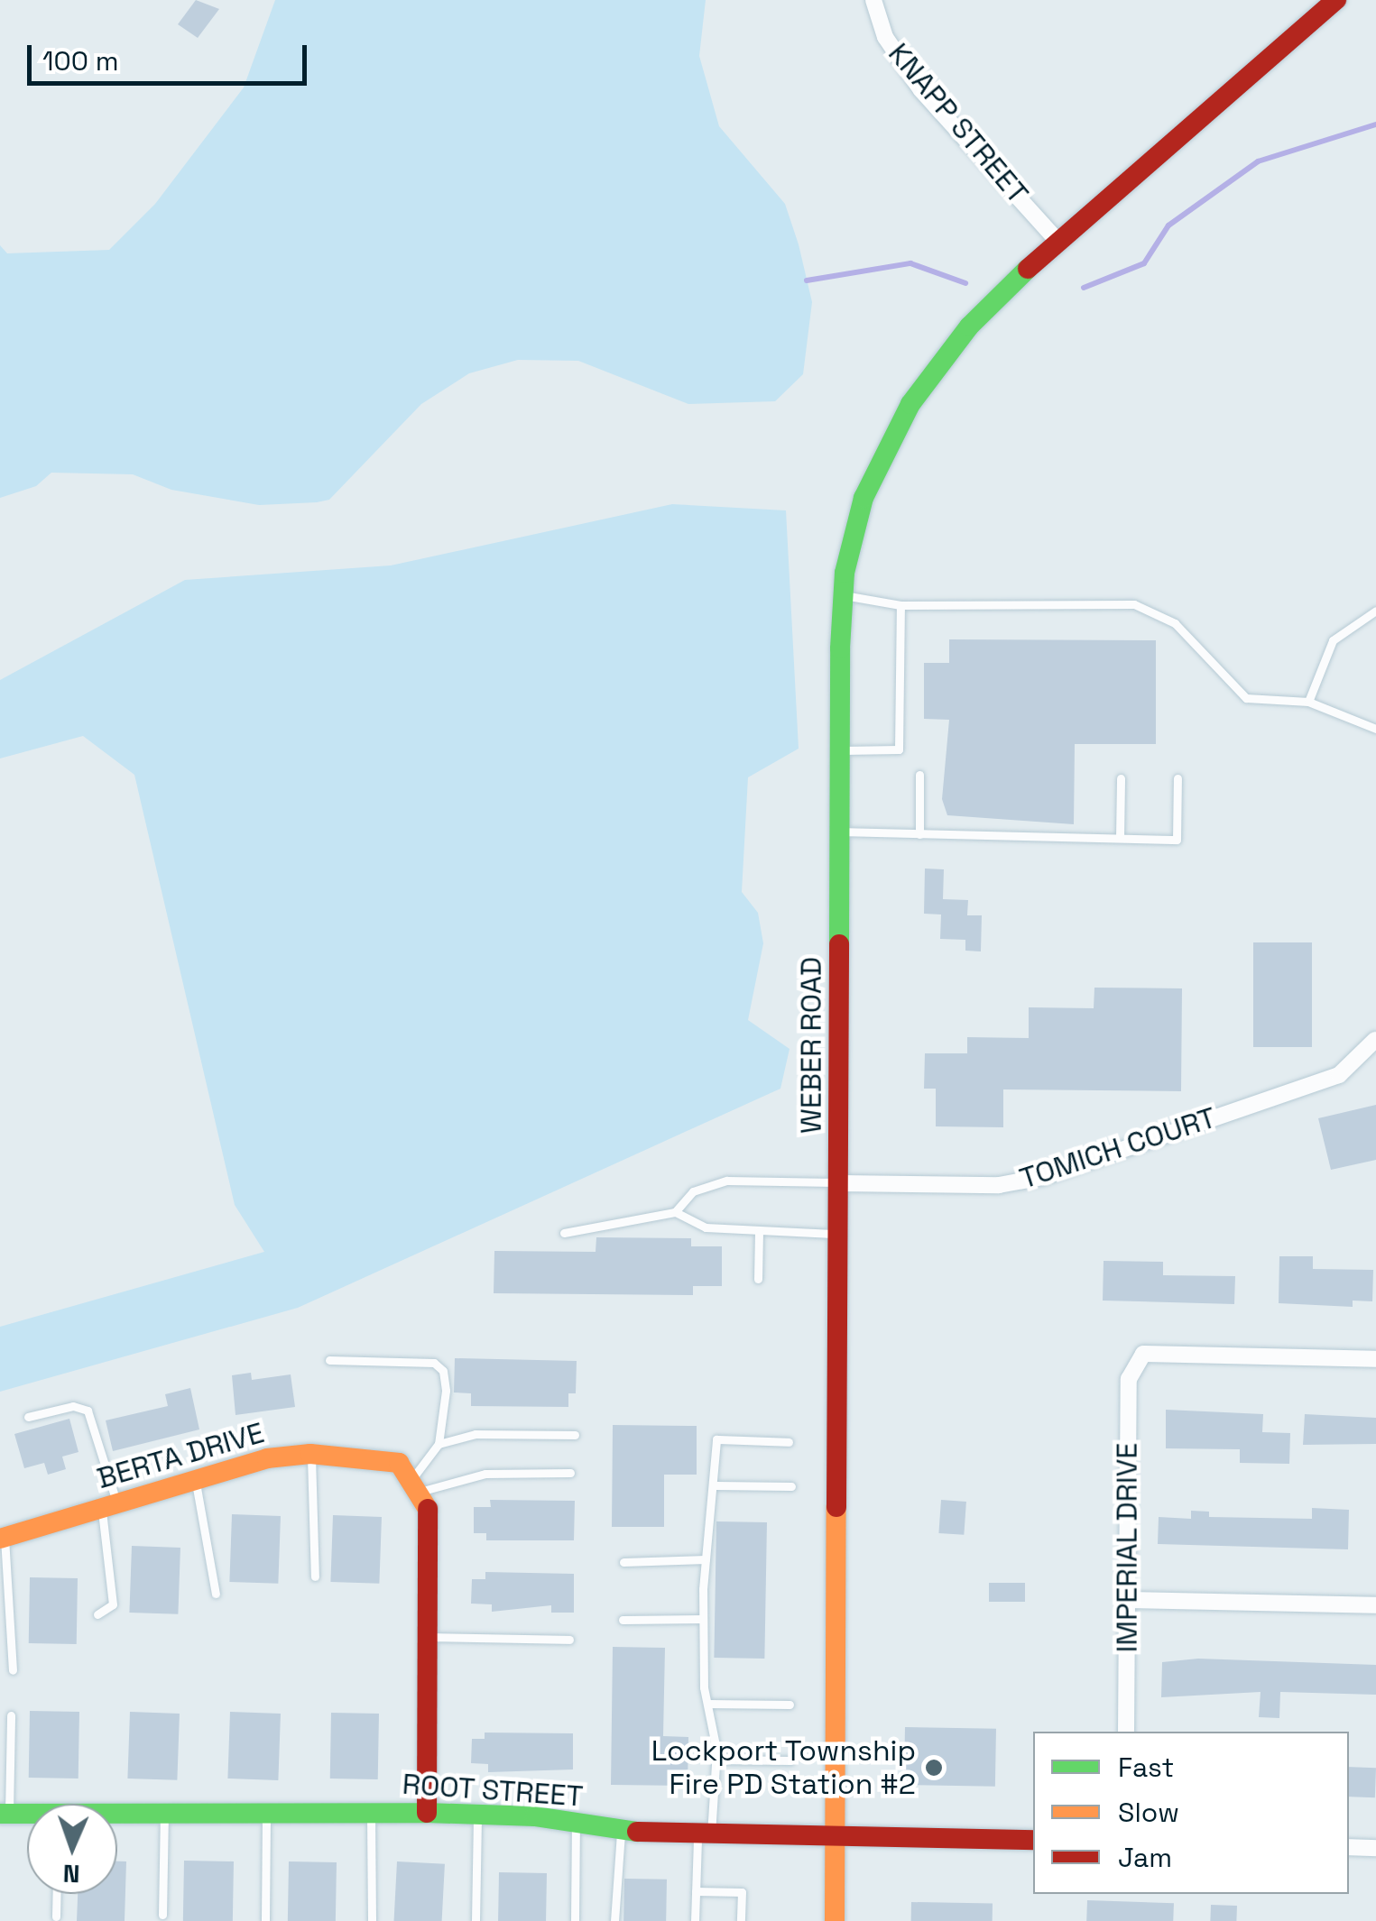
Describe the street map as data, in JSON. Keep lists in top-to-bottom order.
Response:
{
  "streets": {
    "main road": ["WEBER ROAD", "BERTA DRIVE", "ROOT STREET"],
    "street": ["KNAPP STREET", "TOMICH COURT", "IMPERIAL DRIVE"]
  },
  "crossings": [
    ["KNAPP STREET", "WEBER ROAD"],
    ["WEBER ROAD", "TOMICH COURT"],
    ["WEBER ROAD", "ROOT STREET"]
  ],
  "places": ["Lockport Township Fire PD Station #2"],
  "legend": ["Fast", "Slow", "Jam"],
  "scale_bar": "100 m",
  "north": "bottom"
}
